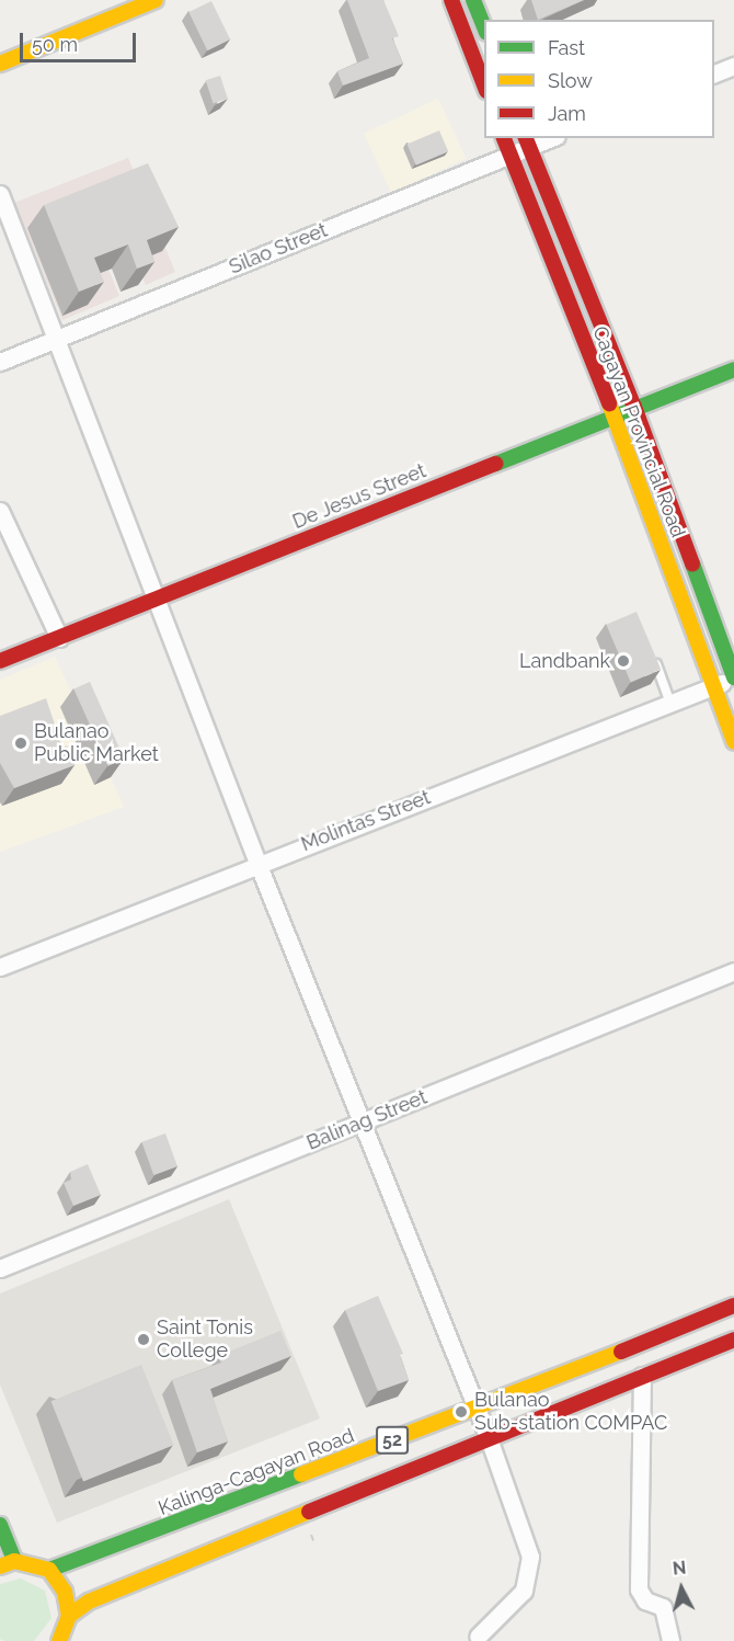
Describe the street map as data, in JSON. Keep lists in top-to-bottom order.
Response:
{
  "streets": {
    "main road": [
      "Cagayan Provincial Road",
      "De Jesus Street",
      "52",
      "Kalinga-Cagayan Road"
    ],
    "street": ["Silao Street", "Molintas Street", "Balinag Street"]
  },
  "crossings": [
    ["Silao Street", "Cagayan Provincial Road"],
    ["Cagayan Provincial Road", "De Jesus Street"],
    ["Cagayan Provincial Road", "Molintas Street"]
  ],
  "places": [
    "Landbank",
    "Bulanao Public Market",
    "Saint Tonis College",
    "Bulanao Sub-station COMPAC"
  ],
  "legend": ["Fast", "Slow", "Jam"],
  "scale_bar": "50 m",
  "north": "top"
}
